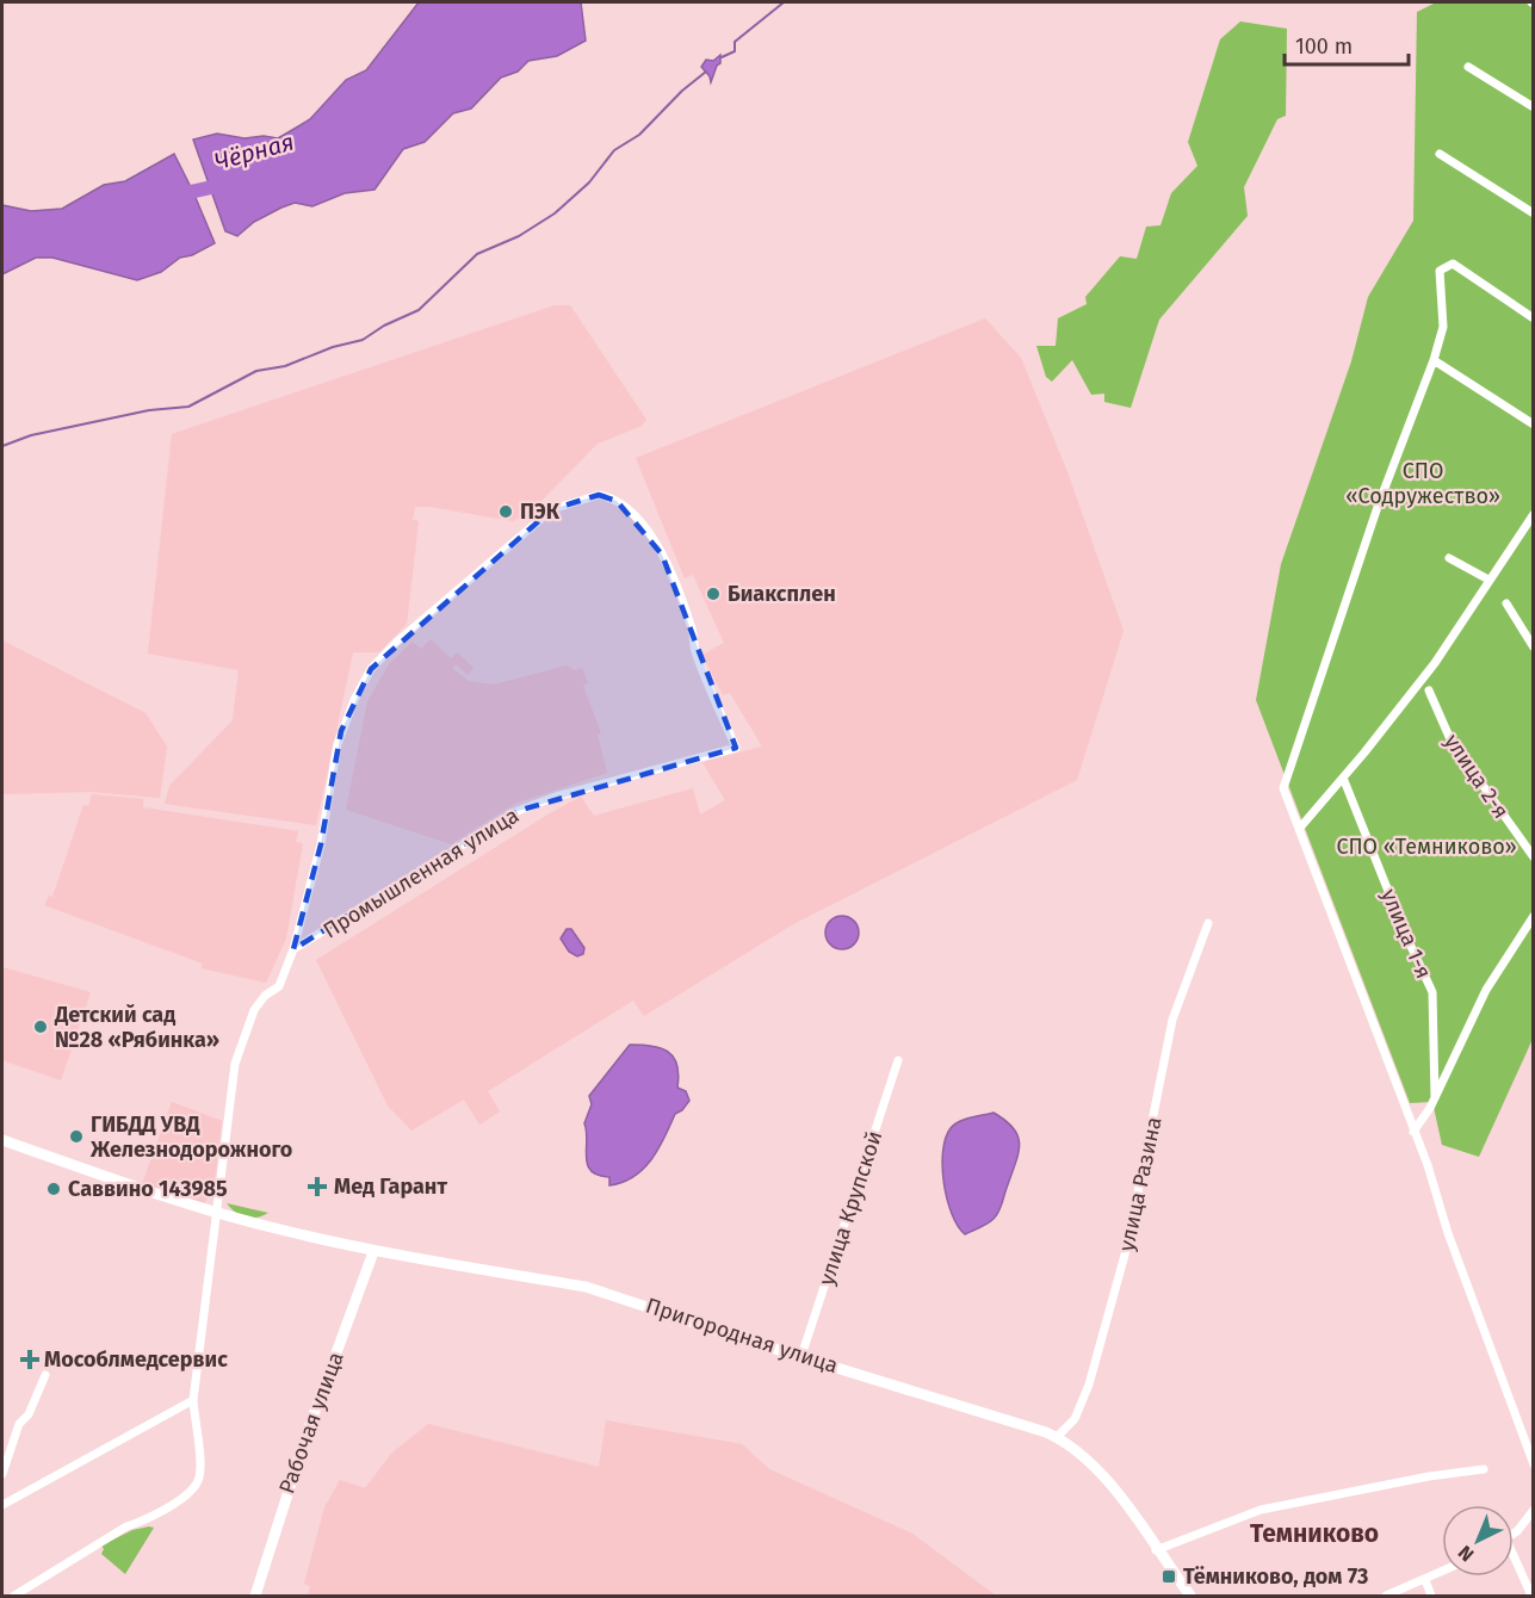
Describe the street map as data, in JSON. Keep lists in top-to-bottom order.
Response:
{
  "streets": {
    "street": [
      "улица 2-я",
      "Промышленная улица",
      "улица 1-я",
      "улица Разина",
      "улица Крупской",
      "Пригородная улица",
      "Рабочая улица"
    ]
  },
  "crossings": [
    ["Промышленная улица", "Пригородная улица"],
    ["улица Разина", "Пригородная улица"],
    ["улица Крупской", "Пригородная улица"],
    ["Пригородная улица", "Рабочая улица"]
  ],
  "districts": ["Темниково"],
  "water": ["Чёрная"],
  "parks": ["СПО «Содружество»", "СПО «Темниково»"],
  "places": {
    "other": [
      "ПЭК",
      "Биаксплен",
      "Детский сад №28 «Рябинка»",
      "ГИБДД УВД Железнодорожного",
      "Саввино 143985"
    ],
    "health": ["Мед Гарант", "Мособлмедсервис"],
    "transit": ["Тёмниково, дом 73"]
  },
  "scale_bar": "100 m",
  "north": "bottom left"
}
